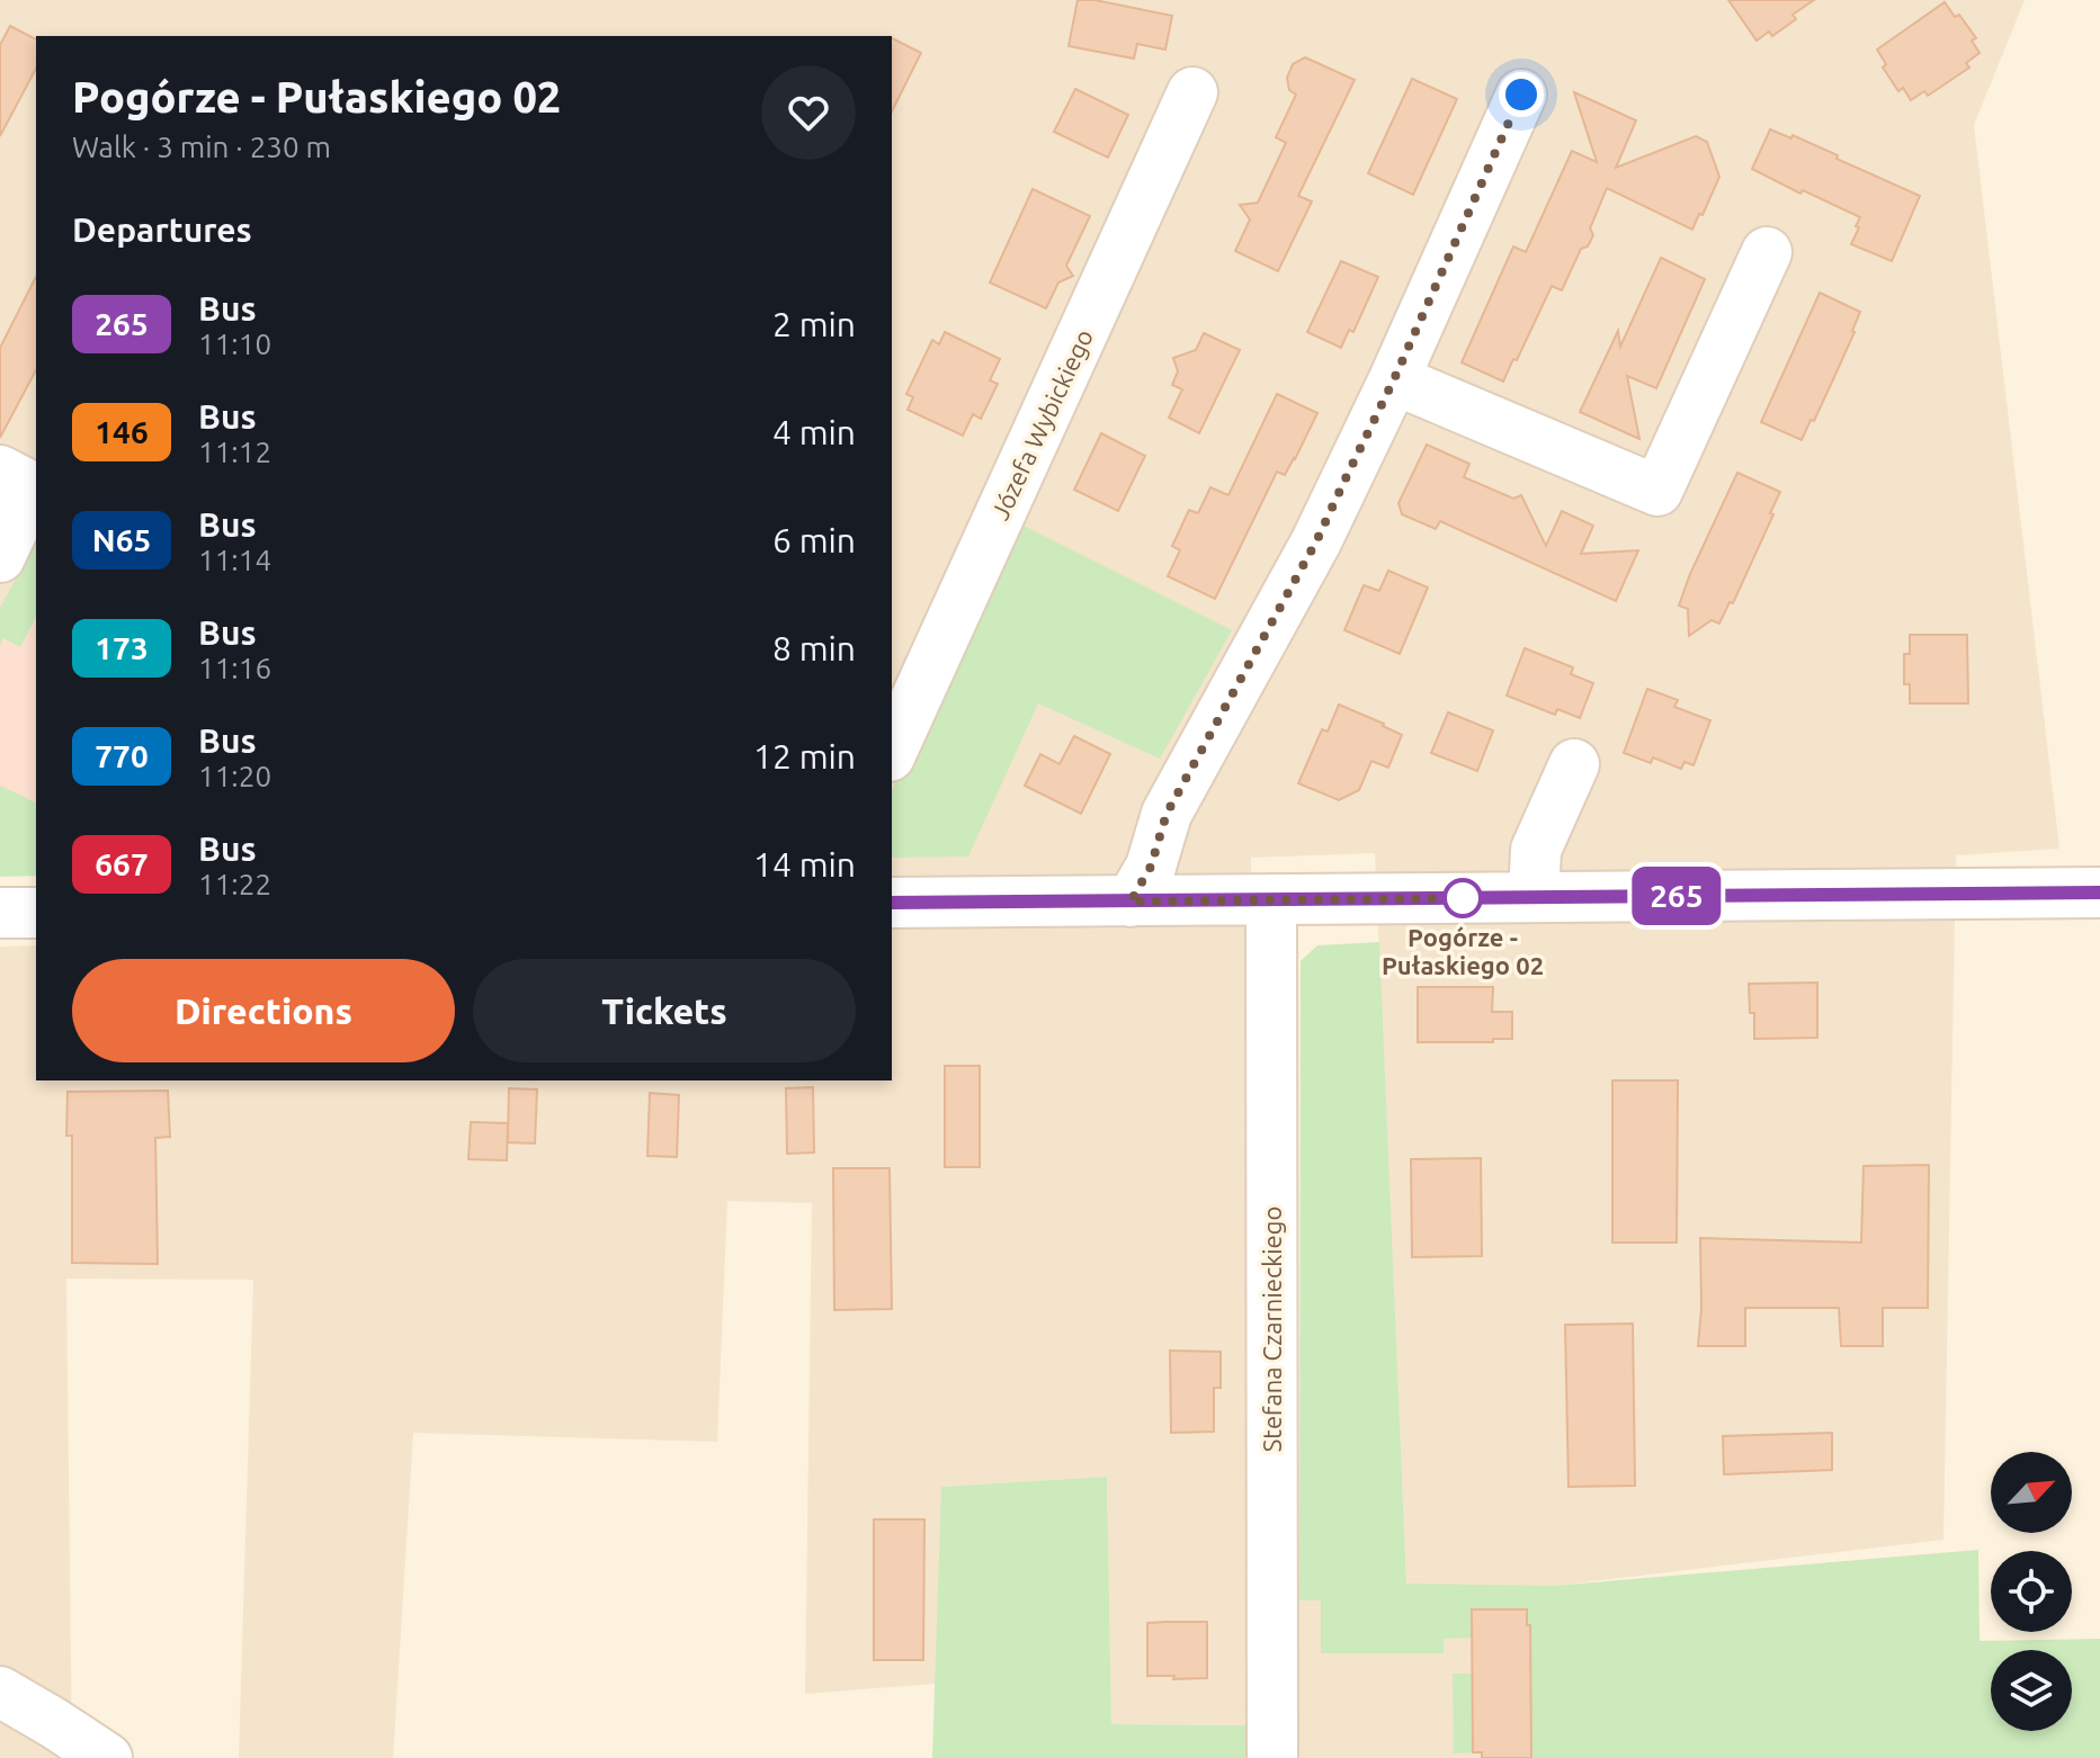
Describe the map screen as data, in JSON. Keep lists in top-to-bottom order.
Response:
{
  "streets": {
    "street": ["Józefa Wybickiego", "Stefana Czarnieckiego"]
  },
  "places": ["Pogórze - Pułaskiego 02"],
  "lines": ["bus line 265"],
  "north": "top right",
  "page": {
    "on_map": "265",
    "heading": [
      ["Pogórze - Pułaskiego 02", "Walk · 3 min · 230 m"],
      "Departures"
    ],
    "list": [
      {
        "mark": "265",
        "name": "Bus",
        "note": "11:10",
        "value": "2 min"
      },
      {
        "mark": "146",
        "name": "Bus",
        "note": "11:12",
        "value": "4 min"
      },
      {
        "mark": "N65",
        "name": "Bus",
        "note": "11:14",
        "value": "6 min"
      },
      {
        "mark": "173",
        "name": "Bus",
        "note": "11:16",
        "value": "8 min"
      },
      {
        "mark": "770",
        "name": "Bus",
        "note": "11:20",
        "value": "12 min"
      },
      {
        "mark": "667",
        "name": "Bus",
        "note": "11:22",
        "value": "14 min"
      }
    ],
    "buttons": ["Directions", "Tickets"]
  }
}
